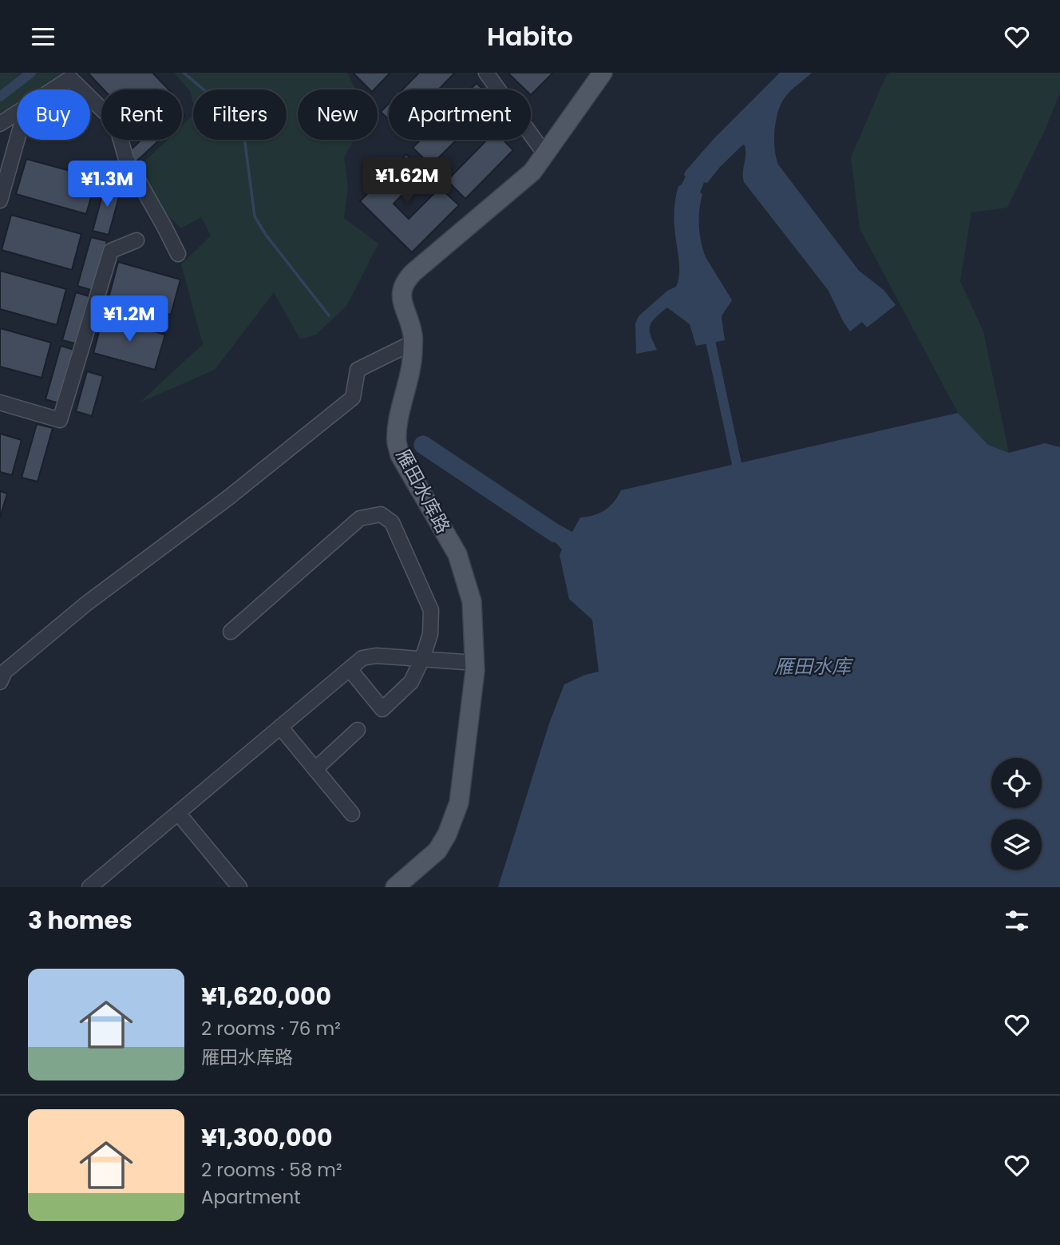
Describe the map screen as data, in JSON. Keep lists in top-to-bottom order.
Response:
{
  "streets": {
    "main road": ["雁田水库路"]
  },
  "water": ["雁田水库"],
  "page": {
    "header": "Habito",
    "chip": [
      "Buy",
      "Rent",
      "Filters",
      "New",
      "Apartment"
    ],
    "price": ["¥1.62M", "¥1.3M", "¥1.2M"],
    "heading": "3 homes",
    "list": [
      {
        "name": "¥1,620,000",
        "note": "2 rooms · 76 m² · 雁田水库路"
      },
      {
        "name": "¥1,300,000",
        "note": "2 rooms · 58 m² · Apartment"
      }
    ]
  }
}
